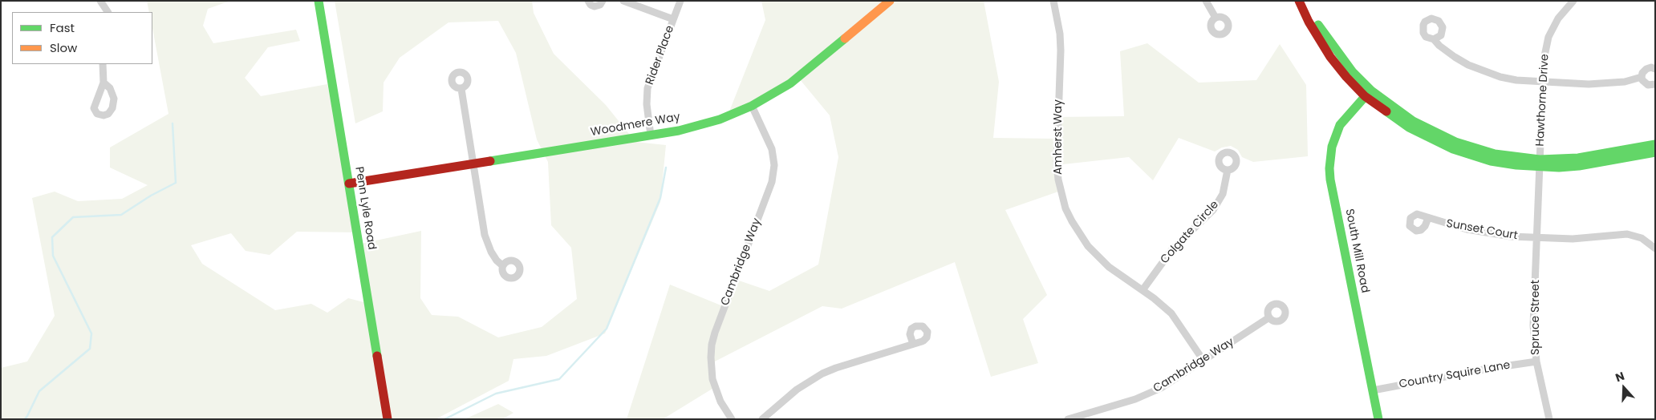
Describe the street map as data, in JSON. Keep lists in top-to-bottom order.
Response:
{
  "streets": {
    "street": [
      "Rider Place",
      "Hawthorne Drive",
      "Woodmere Way",
      "Amherst Way",
      "Penn Lyle Road",
      "Sunset Court",
      "Colgate Circle",
      "South Mill Road",
      "Cambridge Way",
      "Spruce Street",
      "Country Squire Lane"
    ]
  },
  "crossings": [
    ["Rider Place", "Woodmere Way"],
    ["Hawthorne Drive", "Spruce Street"],
    ["Woodmere Way", "Penn Lyle Road"],
    ["Woodmere Way", "Cambridge Way"],
    ["Amherst Way", "Colgate Circle"],
    ["Amherst Way", "Cambridge Way"],
    ["Sunset Court", "Spruce Street"],
    ["South Mill Road", "Country Squire Lane"],
    ["Spruce Street", "Country Squire Lane"]
  ],
  "legend": ["Fast", "Slow"],
  "north": "top"
}
